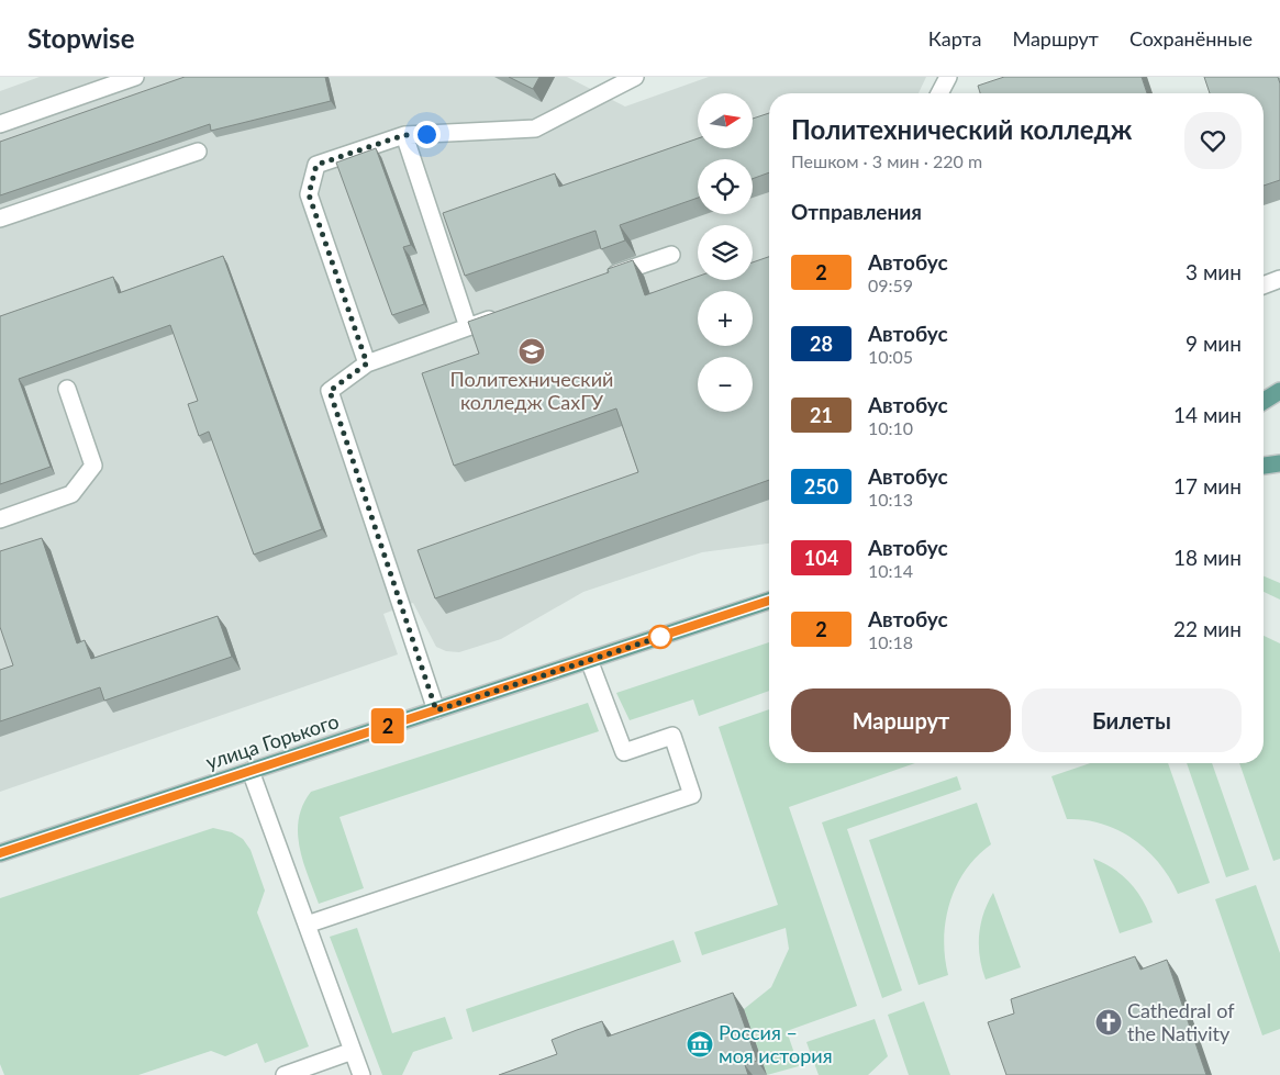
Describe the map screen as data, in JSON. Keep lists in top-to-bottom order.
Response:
{
  "streets": {
    "main road": ["улица Горького"]
  },
  "places": {
    "school or university": ["Политехнический колледж СахГУ"],
    "church": ["Cathedral of the Nativity"],
    "museum": ["Россия – моя история"]
  },
  "lines": ["bus line 2"],
  "north": "right",
  "page": {
    "header": "Stopwise",
    "nav": ["Карта", "Маршрут", "Сохранённые"],
    "on_map": "2",
    "map_buttons": ["+", "−"],
    "heading": [
      ["Политехнический колледж", "Пешком · 3 мин · 220 m"],
      "Отправления"
    ],
    "list": [
      {
        "mark": "2",
        "name": "Автобус",
        "note": "09:59",
        "value": "3 мин"
      },
      {
        "mark": "28",
        "name": "Автобус",
        "note": "10:05",
        "value": "9 мин"
      },
      {
        "mark": "21",
        "name": "Автобус",
        "note": "10:10",
        "value": "14 мин"
      },
      {
        "mark": "250",
        "name": "Автобус",
        "note": "10:13",
        "value": "17 мин"
      },
      {
        "mark": "104",
        "name": "Автобус",
        "note": "10:14",
        "value": "18 мин"
      },
      {
        "mark": "2",
        "name": "Автобус",
        "note": "10:18",
        "value": "22 мин"
      }
    ],
    "buttons": ["Маршрут", "Билеты"]
  }
}
